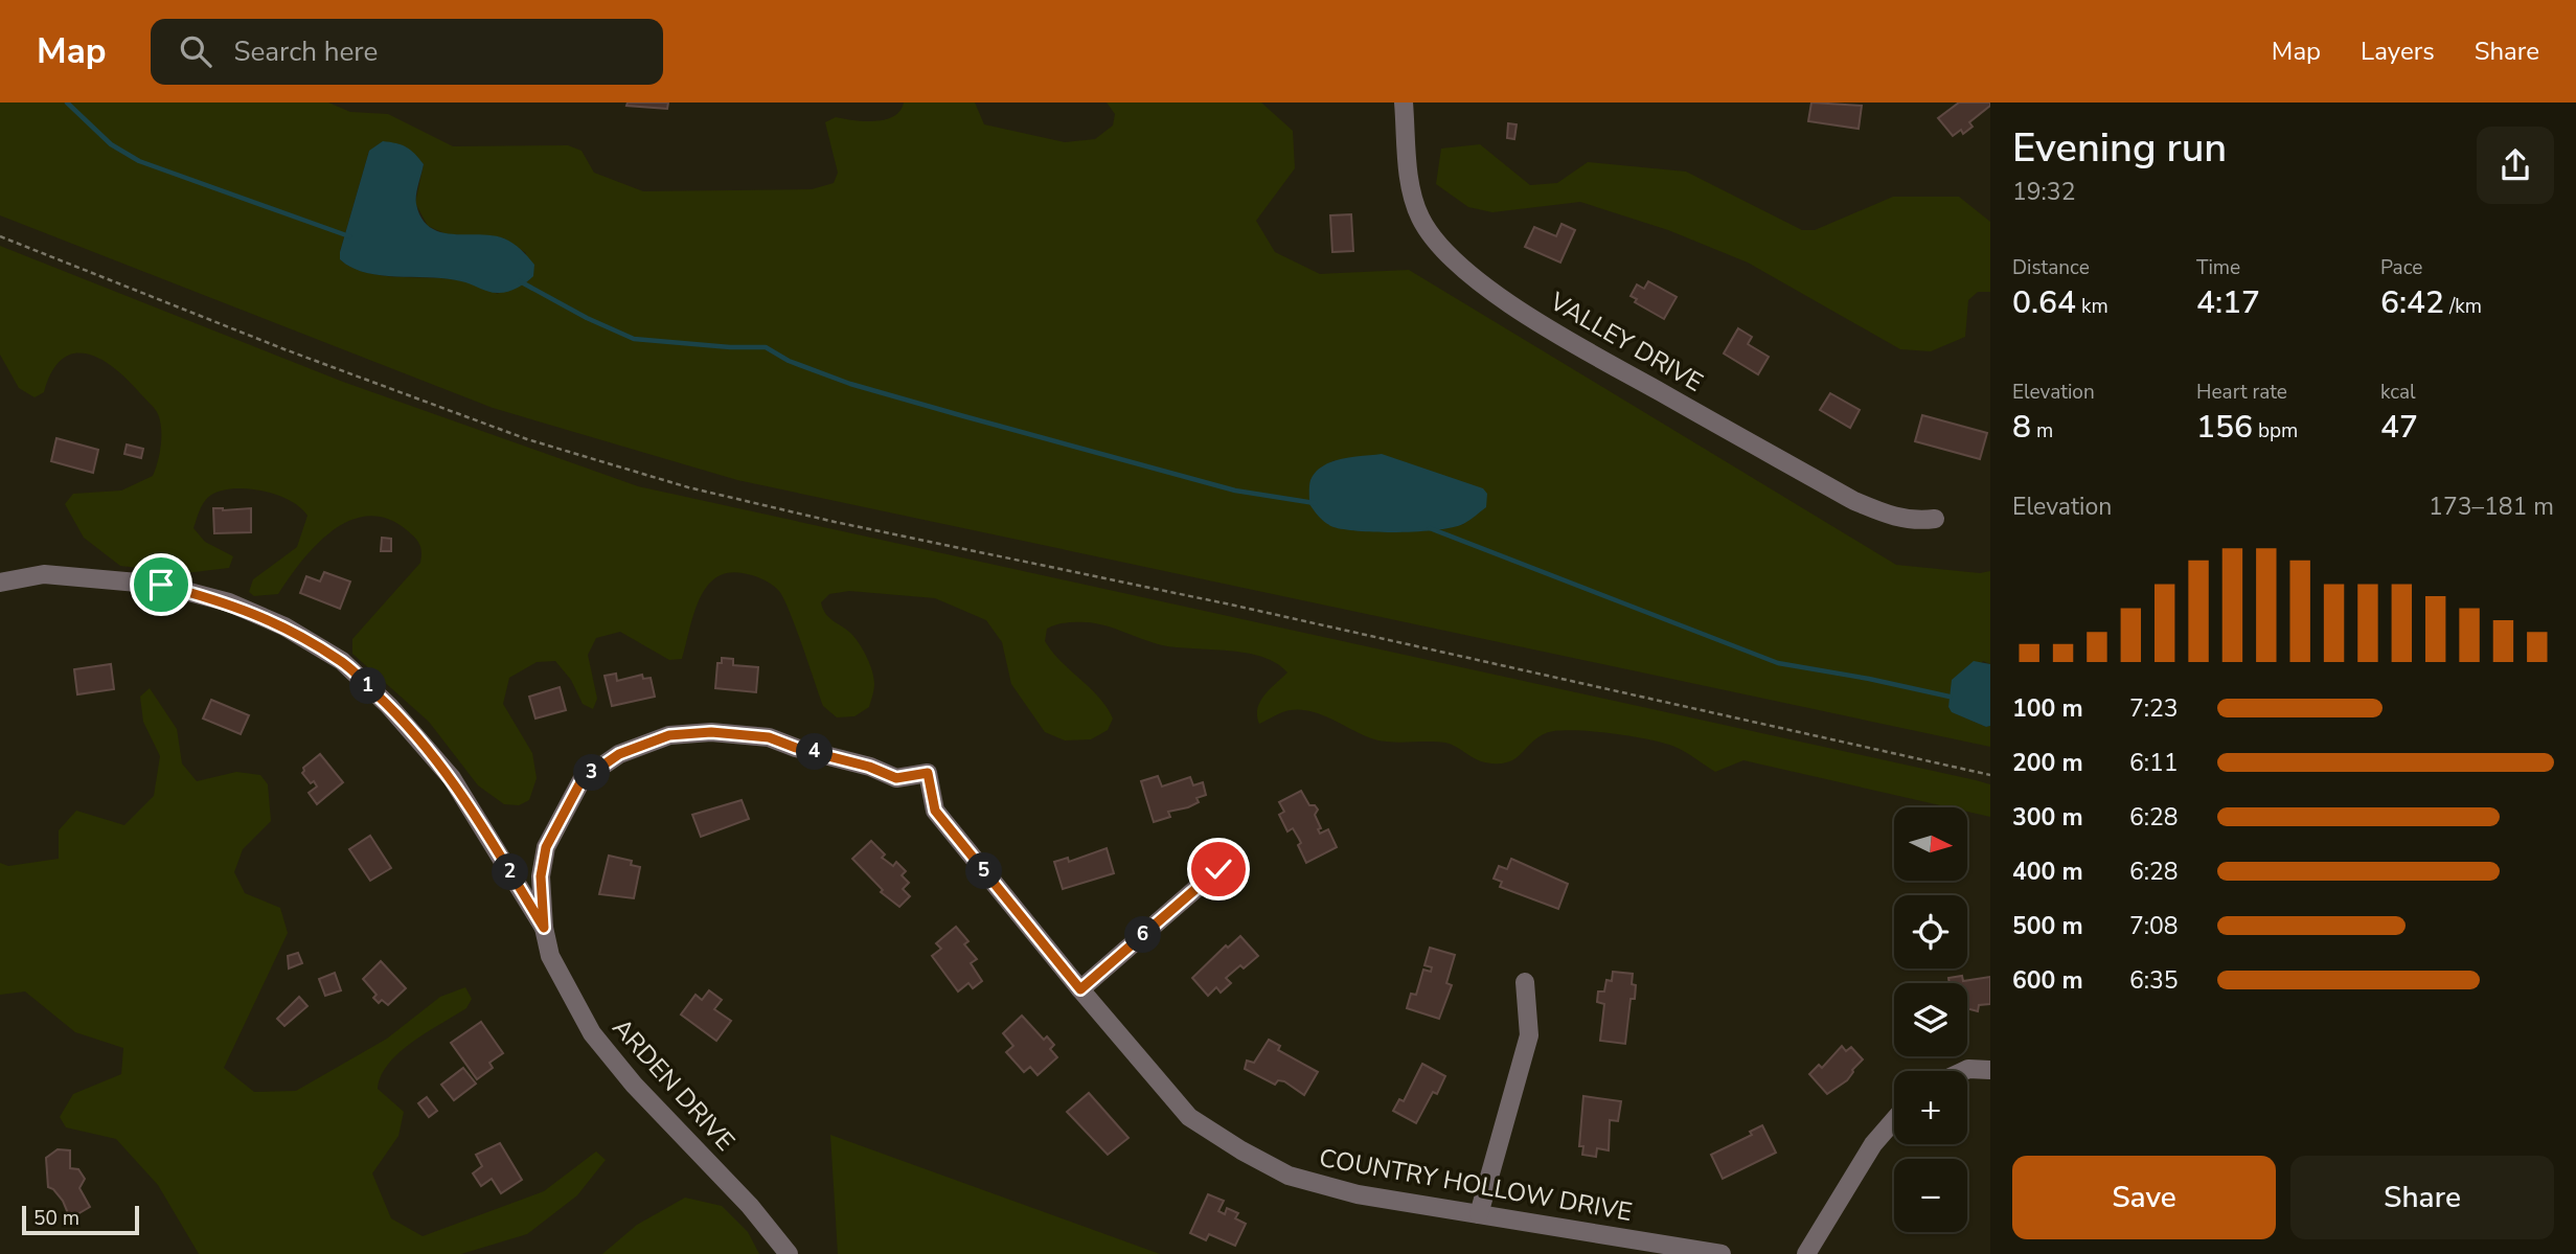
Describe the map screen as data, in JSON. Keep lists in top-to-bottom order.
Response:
{
  "streets": {
    "street": ["VALLEY DRIVE", "ARDEN DRIVE", "COUNTRY HOLLOW DRIVE"]
  },
  "crossings": [
    ["ARDEN DRIVE", "COUNTRY HOLLOW DRIVE"]
  ],
  "scale_bar": "50 m",
  "north": "right",
  "page": {
    "header": "Map",
    "search": "Search here",
    "nav": ["Map", "Layers", "Share"],
    "heading": ["Evening run", "19:32"],
    "stats": [
      ["Distance", "0.64 km"],
      ["Time", "4:17"],
      ["Pace", "6:42 /km"],
      ["Elevation", "8 m"],
      ["Heart rate", "156 bpm"],
      ["kcal", "47"]
    ],
    "chart": ["Elevation", "173–181 m"],
    "pins": [
      "1",
      "4",
      "3",
      "5",
      "2",
      "6"
    ],
    "list": [
      {
        "name": "100 m",
        "note": "7:23"
      },
      {
        "name": "200 m",
        "note": "6:11"
      },
      {
        "name": "300 m",
        "note": "6:28"
      },
      {
        "name": "400 m",
        "note": "6:28"
      },
      {
        "name": "500 m",
        "note": "7:08"
      },
      {
        "name": "600 m",
        "note": "6:35"
      }
    ],
    "map_buttons": ["+", "−"],
    "buttons": ["Save", "Share"],
    "scale": "50 m"
  }
}
